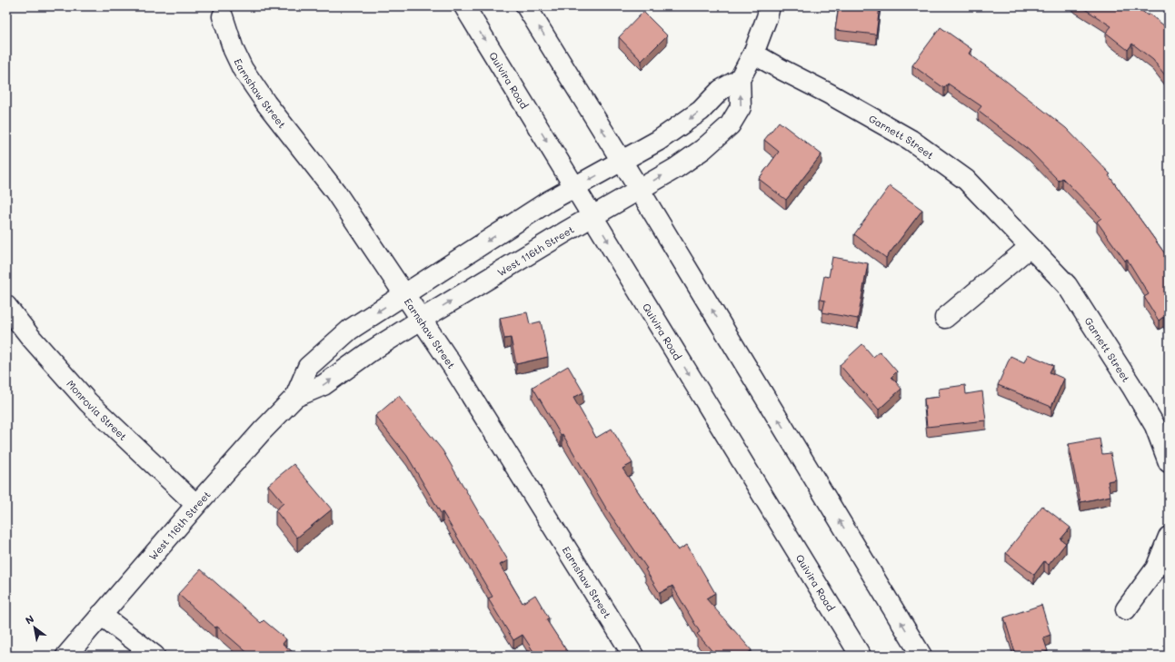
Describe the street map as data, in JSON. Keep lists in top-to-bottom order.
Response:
{
  "streets": {
    "street": [
      "Quivira Road",
      "Earnshaw Street",
      "Garnett Street",
      "West 116th Street",
      "Monrovia Street"
    ]
  },
  "crossings": [
    ["Quivira Road", "West 116th Street"],
    ["Earnshaw Street", "West 116th Street"],
    ["Garnett Street", "West 116th Street"],
    ["West 116th Street", "Monrovia Street"]
  ],
  "north": "top left"
}
